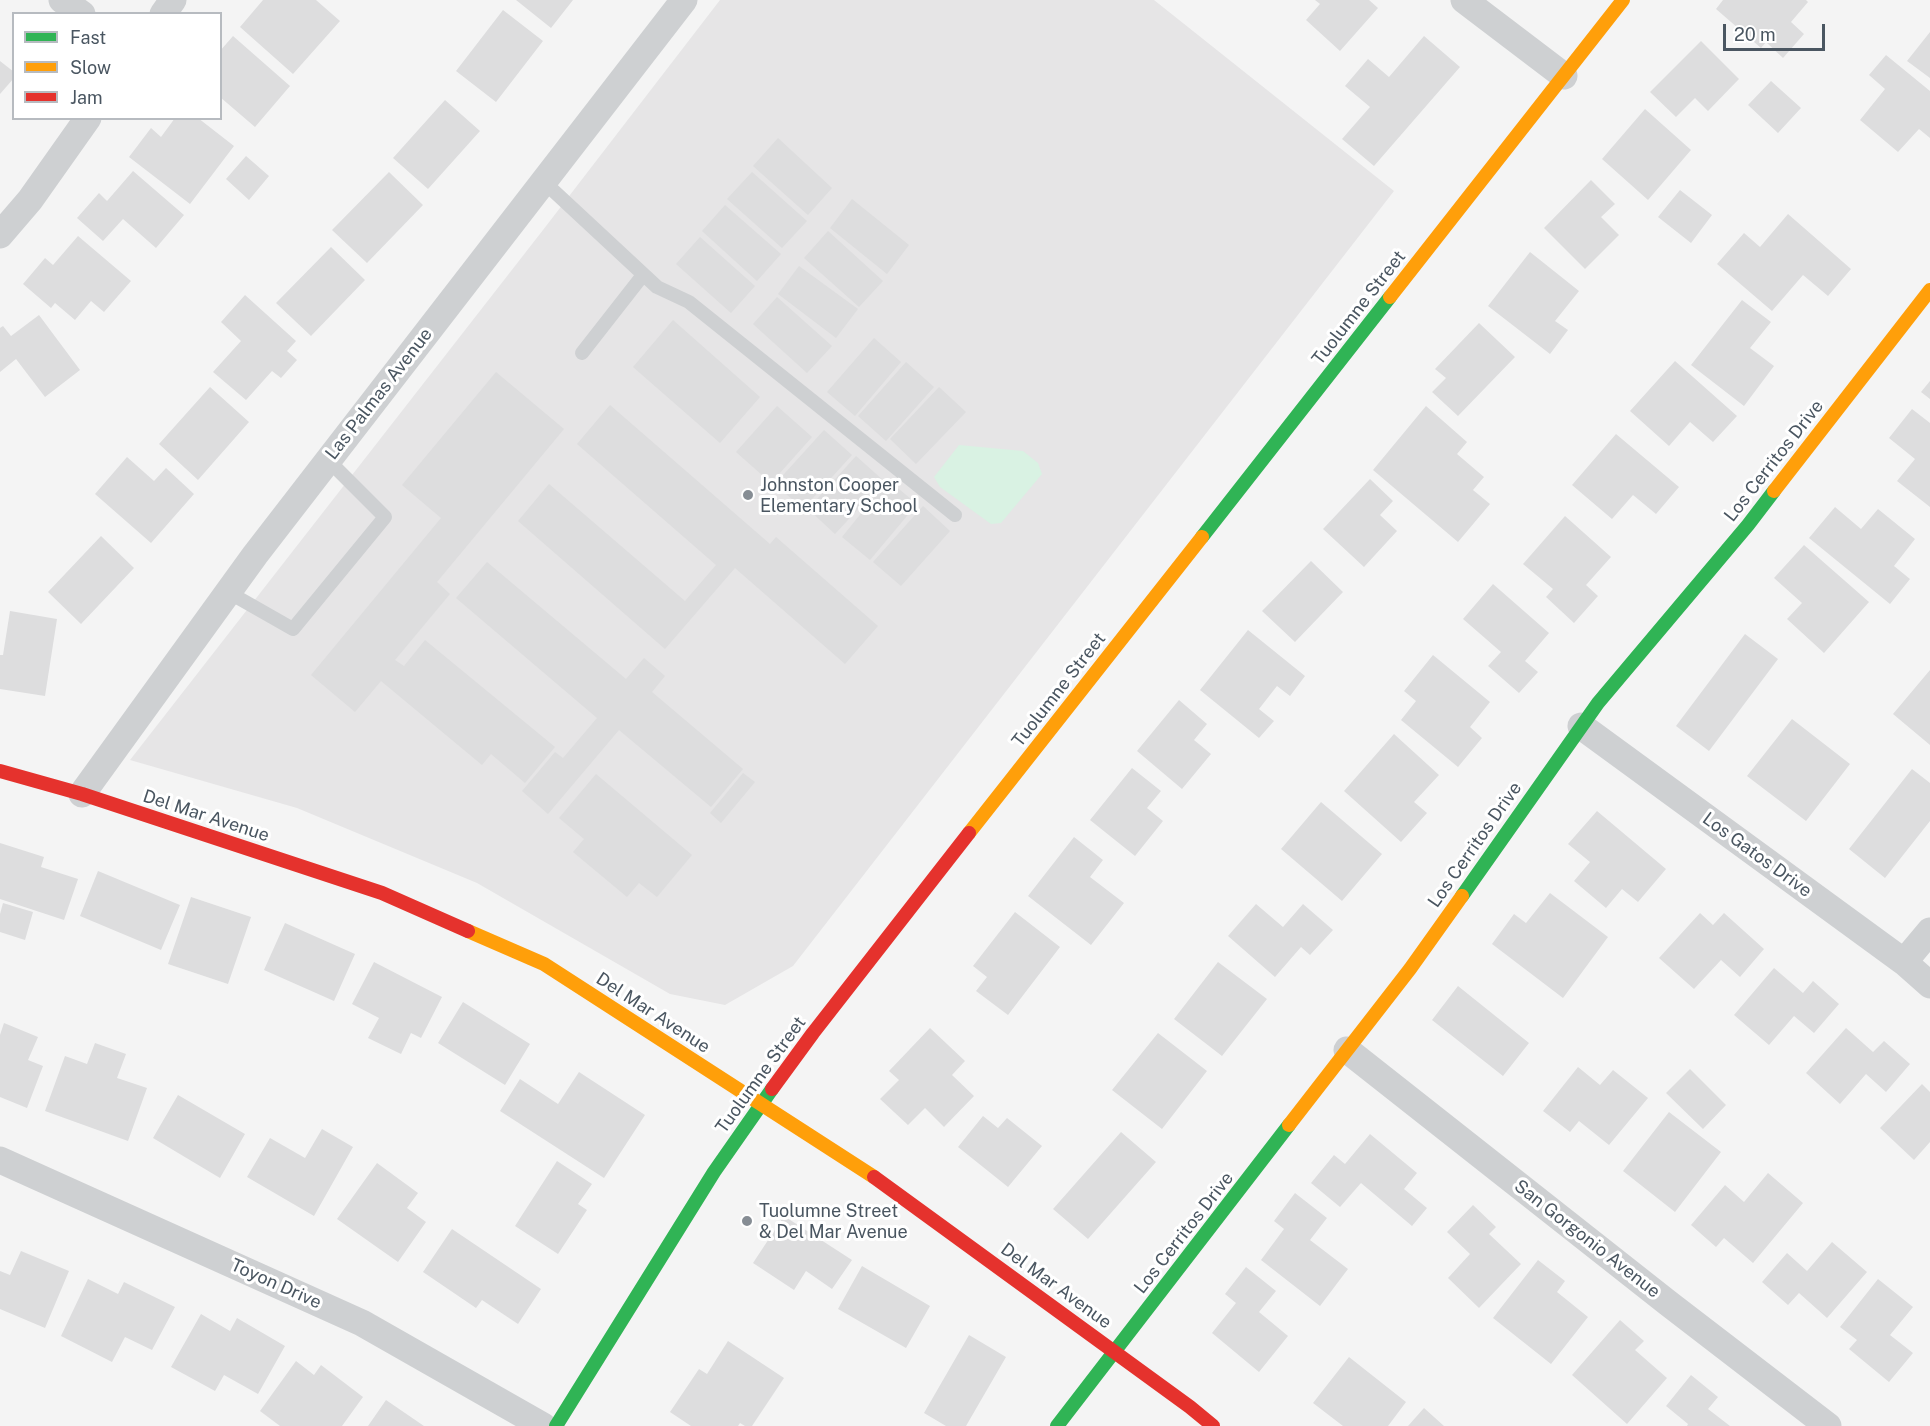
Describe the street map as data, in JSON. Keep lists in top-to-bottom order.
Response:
{
  "streets": {
    "street": [
      "Tuolumne Street",
      "Las Palmas Avenue",
      "Los Cerritos Drive",
      "Del Mar Avenue",
      "Los Gatos Drive",
      "San Gorgonio Avenue",
      "Toyon Drive"
    ]
  },
  "crossings": [
    ["Tuolumne Street", "Del Mar Avenue"],
    ["Las Palmas Avenue", "Del Mar Avenue"],
    ["Los Cerritos Drive", "Del Mar Avenue"],
    ["Los Cerritos Drive", "Los Gatos Drive"],
    ["Los Cerritos Drive", "San Gorgonio Avenue"]
  ],
  "places": ["Johnston Cooper Elementary School", "Tuolumne Street & Del Mar Avenue"],
  "legend": ["Fast", "Slow", "Jam"],
  "scale_bar": "20 m"
}
